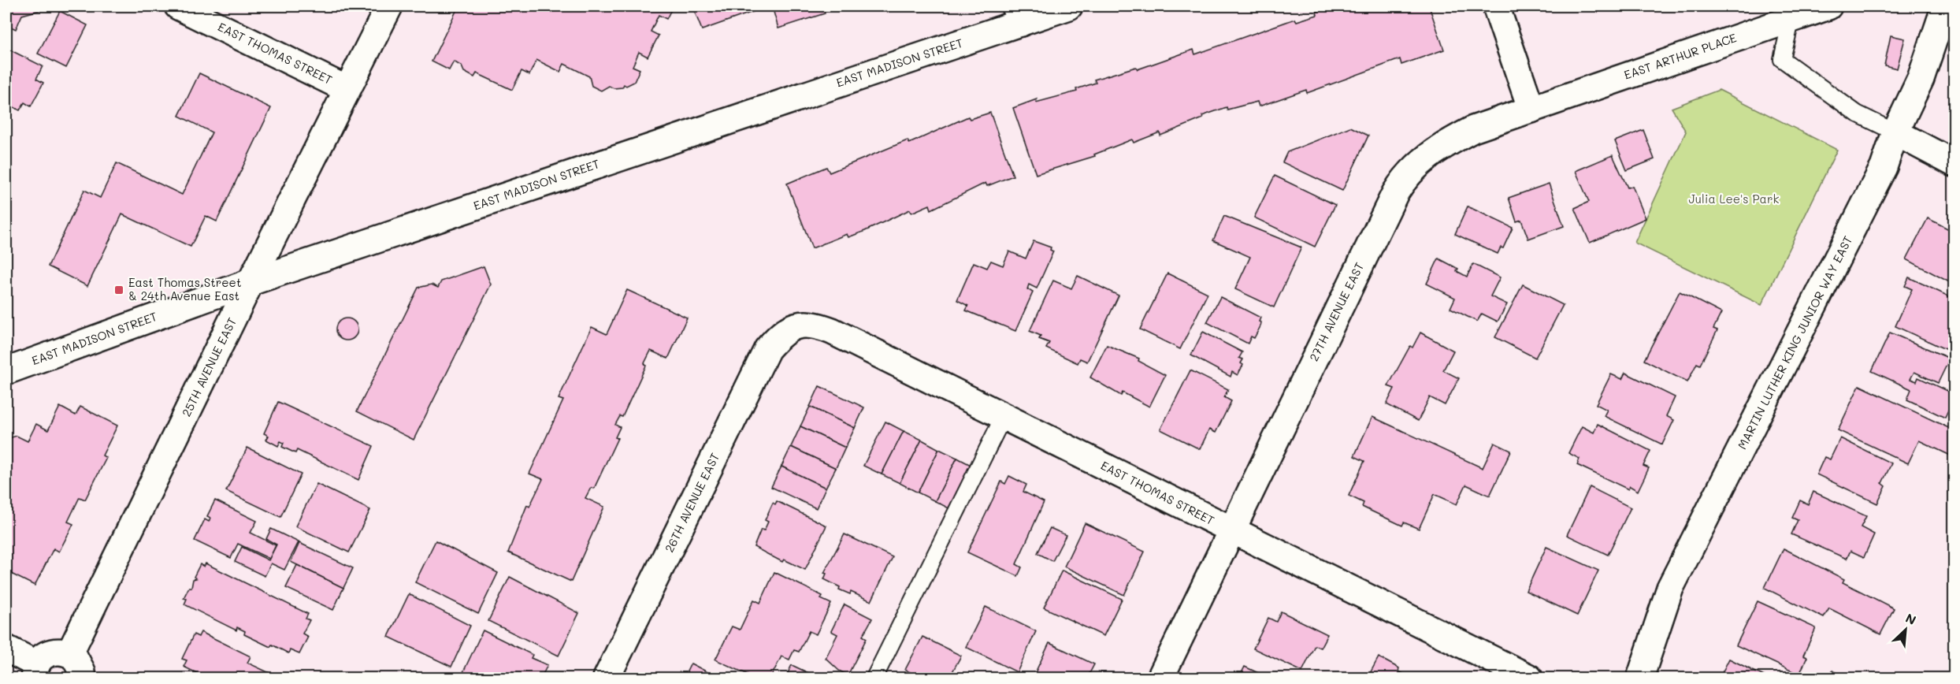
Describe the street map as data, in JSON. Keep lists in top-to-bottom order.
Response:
{
  "streets": {
    "street": [
      "EAST THOMAS STREET",
      "EAST ARTHUR PLACE",
      "EAST MADISON STREET",
      "27TH AVENUE EAST",
      "MARTIN LUTHER KING JUNIOR WAY EAST",
      "25TH AVENUE EAST",
      "26TH AVENUE EAST"
    ]
  },
  "crossings": [
    ["EAST THOMAS STREET", "27TH AVENUE EAST"],
    ["EAST THOMAS STREET", "25TH AVENUE EAST"],
    ["EAST THOMAS STREET", "26TH AVENUE EAST"],
    ["EAST ARTHUR PLACE", "27TH AVENUE EAST"],
    ["EAST MADISON STREET", "25TH AVENUE EAST"]
  ],
  "parks": ["Julia Lee's Park"],
  "places": {
    "transit": ["East Thomas Street & 24th Avenue East"]
  },
  "north": "top right"
}
